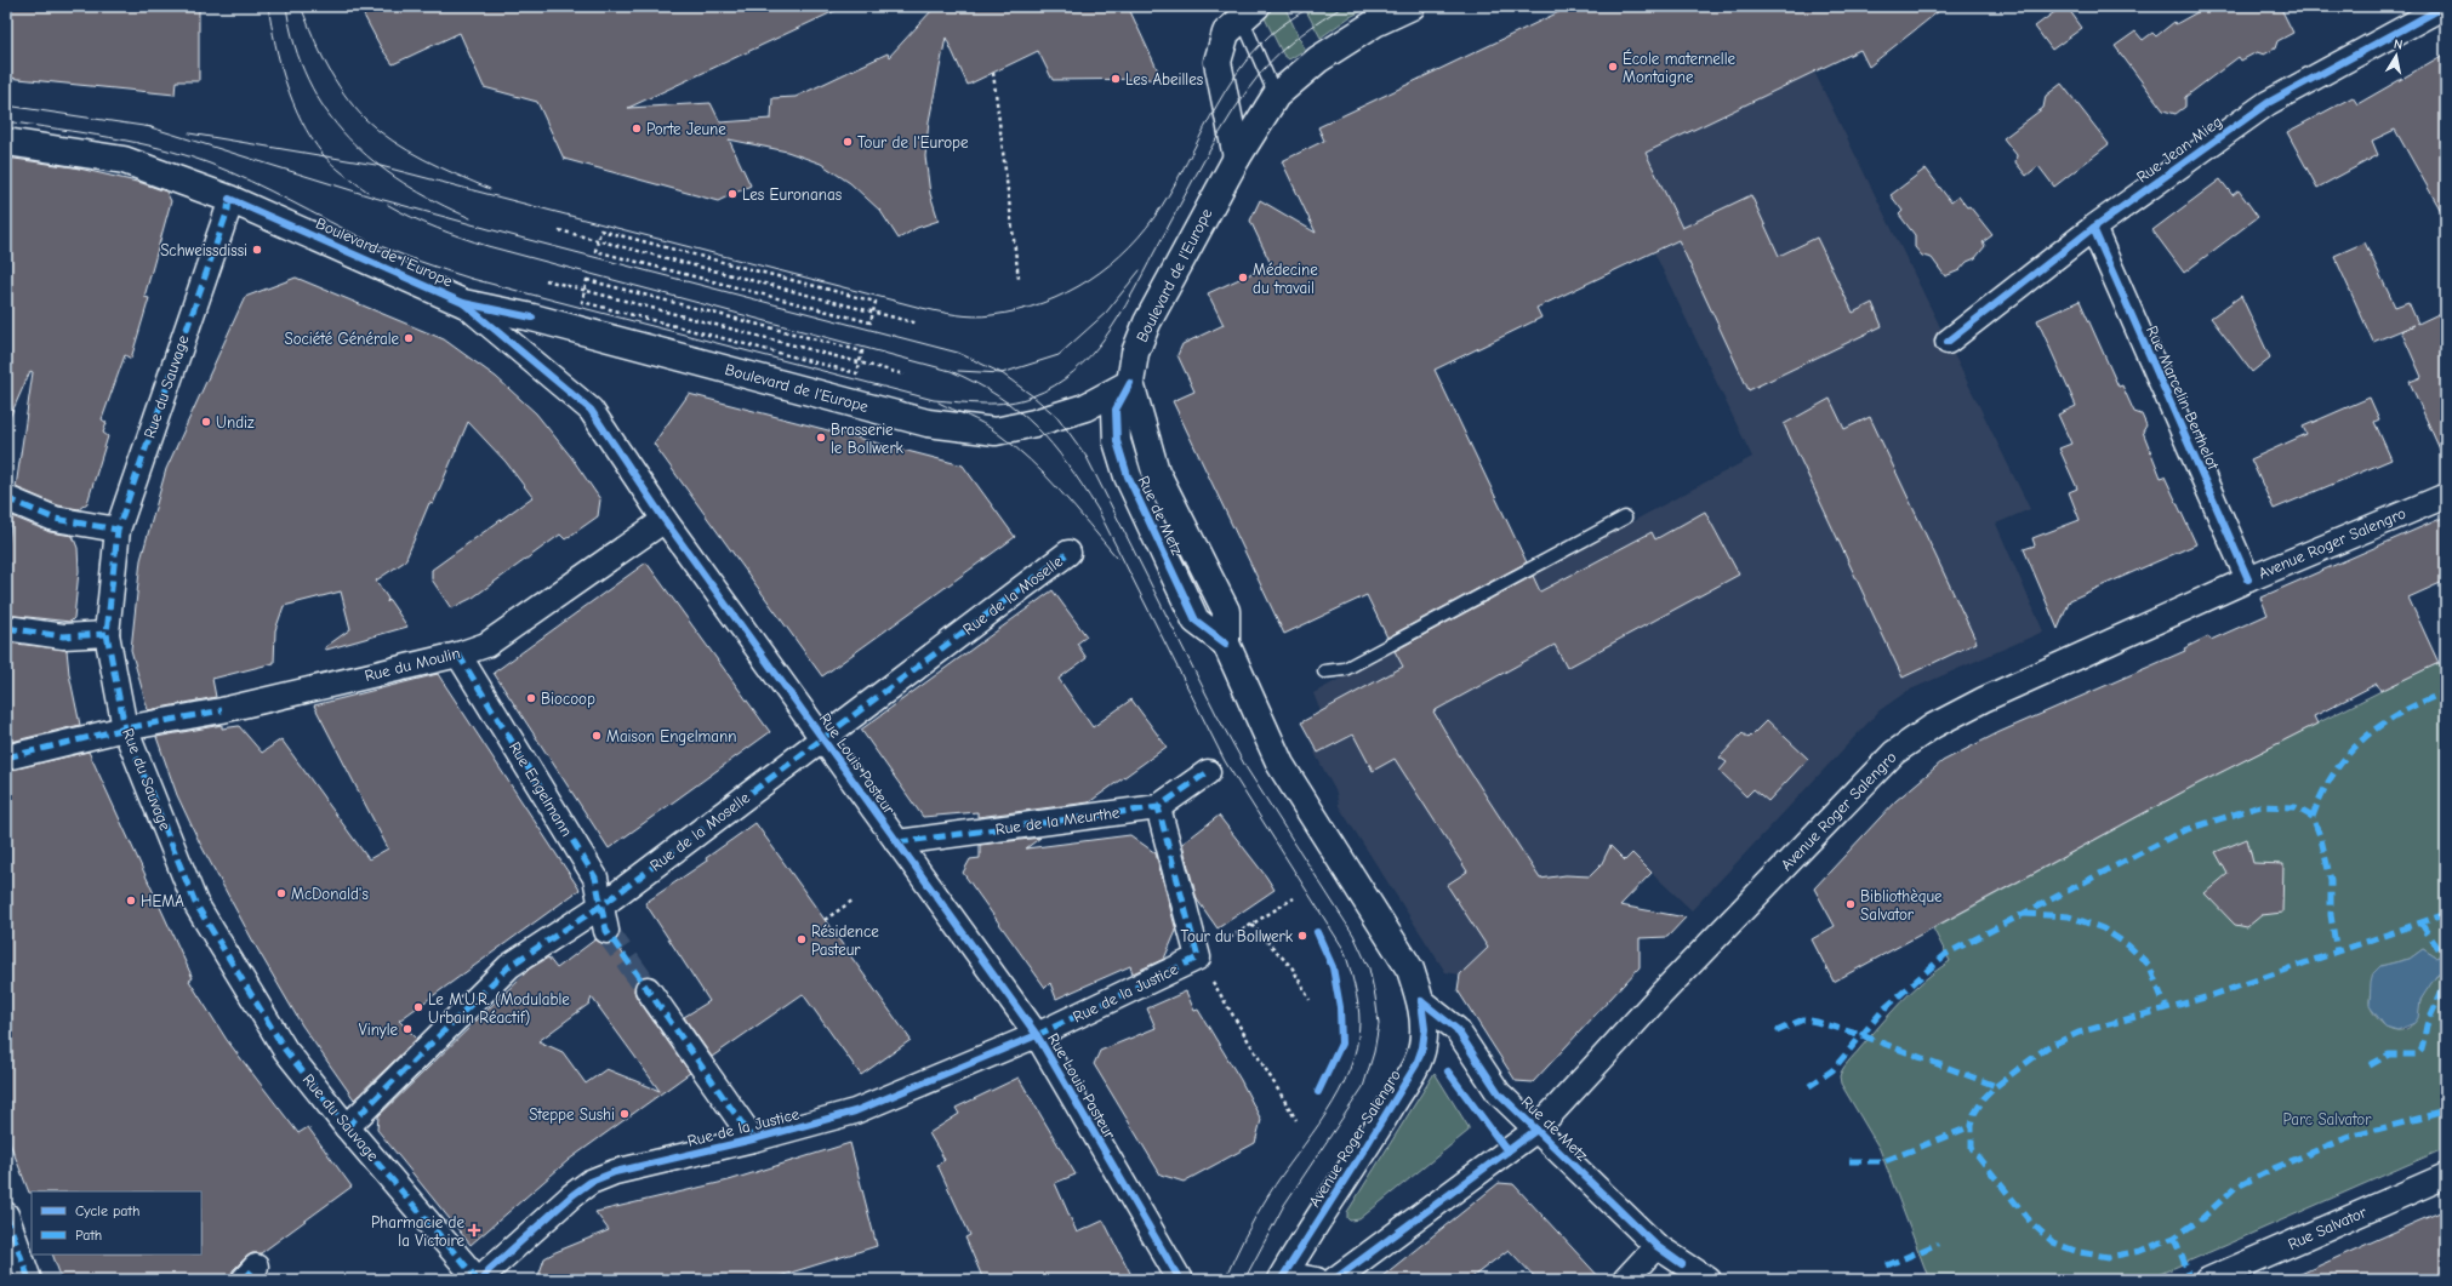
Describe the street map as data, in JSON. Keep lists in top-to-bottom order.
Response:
{
  "streets": {
    "main road": ["Boulevard de l'Europe", "Rue de Metz", "Avenue Roger Salengro"],
    "street": [
      "Rue Jean Mieg",
      "Rue du Sauvage",
      "Rue Marcelin Berthelot",
      "Rue de la Moselle",
      "Rue du Moulin",
      "Rue Louis Pasteur",
      "Rue Engelmann",
      "Rue de la Meurthe",
      "Rue de la Justice",
      "Rue Salvator"
    ]
  },
  "crossings": [
    ["Rue Jean Mieg", "Rue Marcelin Berthelot"],
    ["Boulevard de l'Europe", "Rue du Sauvage"],
    ["Boulevard de l'Europe", "Rue de Metz"],
    ["Boulevard de l'Europe", "Rue Louis Pasteur"],
    ["Rue du Sauvage", "Rue de la Moselle"],
    ["Rue du Sauvage", "Rue du Moulin"],
    ["Rue Marcelin Berthelot", "Avenue Roger Salengro"],
    ["Rue de Metz", "Avenue Roger Salengro"],
    ["Rue de la Moselle", "Rue Louis Pasteur"],
    ["Rue de la Moselle", "Rue Engelmann"],
    ["Rue du Moulin", "Rue Louis Pasteur"],
    ["Rue du Moulin", "Rue Engelmann"],
    ["Rue Louis Pasteur", "Rue de la Meurthe"],
    ["Rue Louis Pasteur", "Rue de la Justice"]
  ],
  "parks": ["Parc Salvator"],
  "places": {
    "other": [
      "École maternelle Montaigne",
      "Les Abeilles",
      "Porte Jeune",
      "Tour de l'Europe",
      "Les Euronanas",
      "Schweissdissi",
      "Médecine du travail",
      "Société Générale",
      "Undiz",
      "Brasserie le Bollwerk",
      "Biocoop",
      "Maison Engelmann",
      "McDonald's",
      "HEMA",
      "Bibliothèque Salvator",
      "Tour du Bollwerk",
      "Résidence Pasteur",
      "Le M.U.R. (Modulable Urbain Réactif)",
      "Vinyle",
      "Steppe Sushi"
    ],
    "health": ["Pharmacie de la Victoire"]
  },
  "legend": ["Cycle path", "Path"],
  "north": "top"
}
